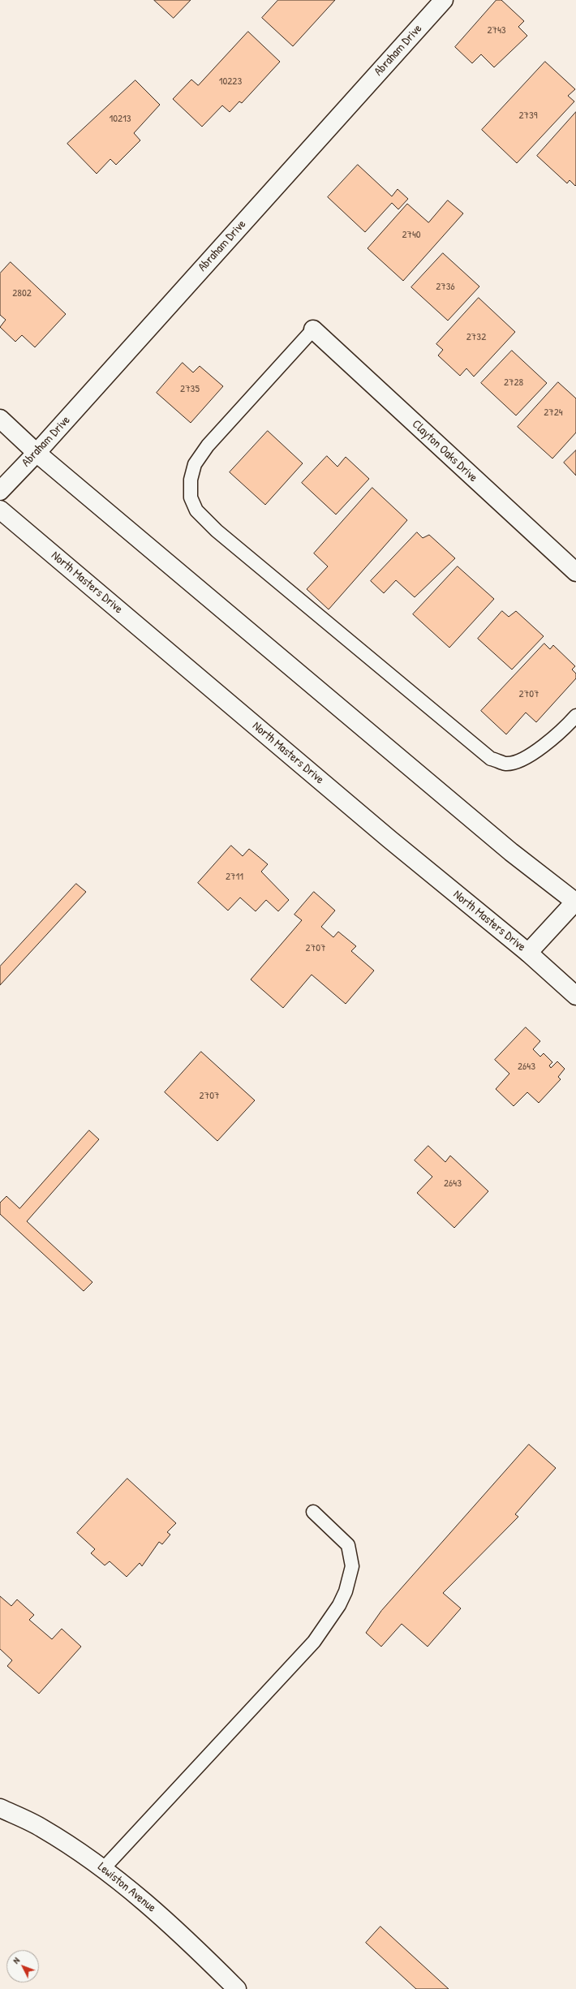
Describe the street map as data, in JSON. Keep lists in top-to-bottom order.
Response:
{
  "streets": {
    "main road": [
      "Abraham Drive",
      "Clayton Oaks Drive",
      "North Masters Drive",
      "Lewiston Avenue"
    ]
  },
  "house_numbers": [
    "2743",
    "10223",
    "2739",
    "10213",
    "2740",
    "2736",
    "2802",
    "2732",
    "2728",
    "2735",
    "2724",
    "2707",
    "2711",
    "2707",
    "2643",
    "2707",
    "2643"
  ],
  "north": "top left"
}
